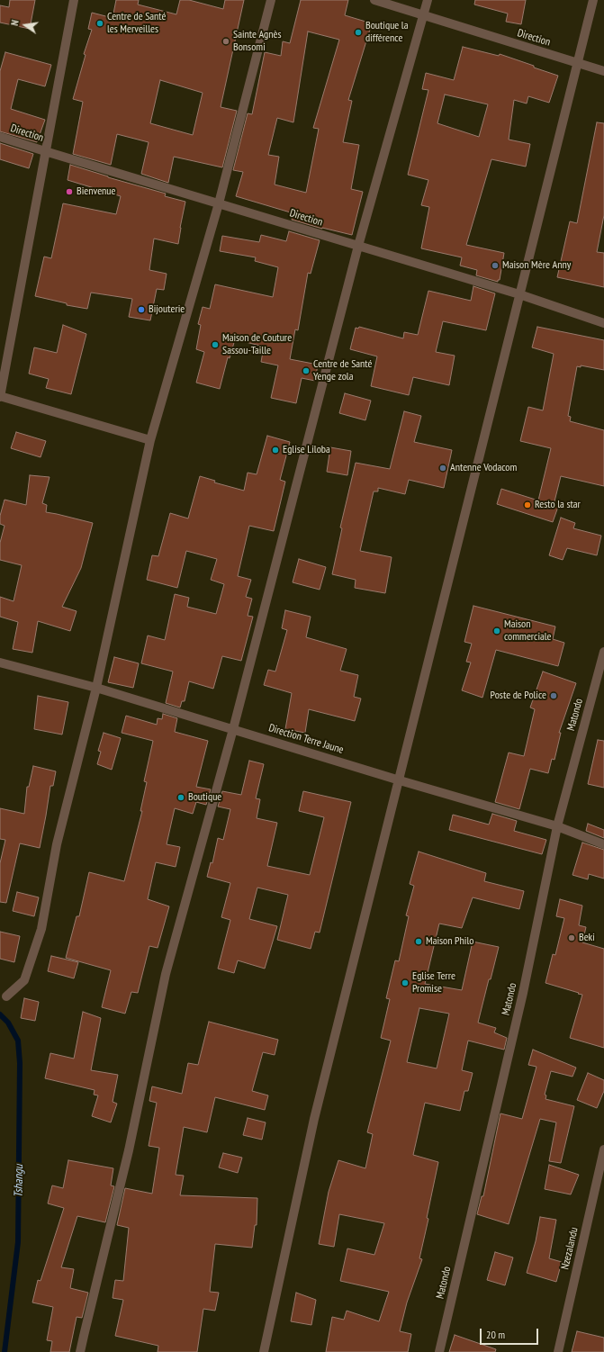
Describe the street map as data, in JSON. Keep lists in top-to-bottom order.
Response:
{
  "streets": {
    "street": [
      "Direction",
      "Matondo",
      "Direction Terre Jaune",
      "Nzezalandu"
    ]
  },
  "crossings": [
    ["Matondo", "Direction Terre Jaune"]
  ],
  "water": ["Tshangu"],
  "places": [
    "Centre de Santé les Merveilles",
    "Boutique la différence",
    "Sainte Agnès Bonsomi",
    "Bienvenue",
    "Maison Mère Anny",
    "Bijouterie",
    "Maison de Couture Sassou-Taille",
    "Centre de Santé Yenge zola",
    "Eglise Liloba",
    "Antenne Vodacom",
    "Resto la star",
    "Maison commerciale",
    "Poste de Police",
    "Boutique",
    "Beki",
    "Maison Philo",
    "Eglise Terre Promise"
  ],
  "scale_bar": "20 m",
  "north": "left"
}
